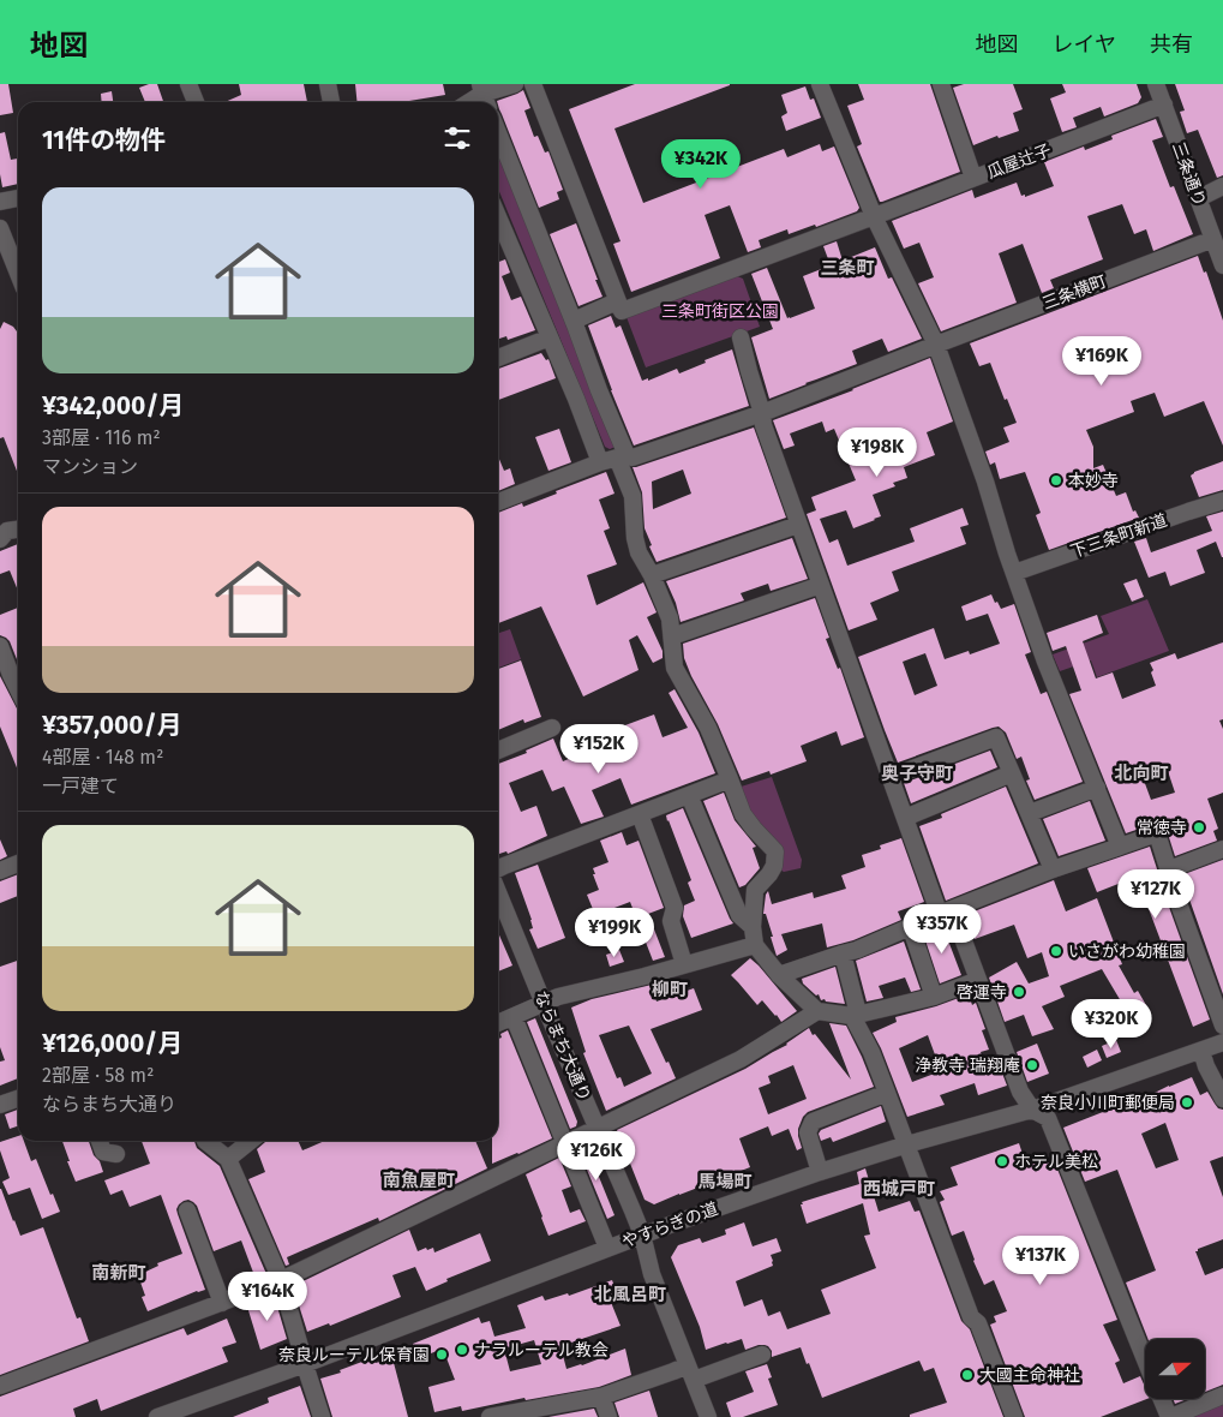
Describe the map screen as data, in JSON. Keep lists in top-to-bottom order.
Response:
{
  "streets": {
    "street": [
      "瓜屋辻子",
      "三条通り",
      "三条横町",
      "下三条町新道",
      "ならまち大通り",
      "やすらぎの道"
    ]
  },
  "crossings": [
    ["瓜屋辻子", "三条通り"],
    ["三条通り", "三条横町"],
    ["ならまち大通り", "やすらぎの道"]
  ],
  "districts": [
    "三条町",
    "奥子守町",
    "北向町",
    "柳町",
    "南魚屋町",
    "馬場町",
    "西城戸町",
    "南新町",
    "北風呂町"
  ],
  "parks": ["三条町街区公園"],
  "places": [
    "本妙寺",
    "常徳寺",
    "いさがわ幼稚園",
    "啓運寺",
    "浄教寺 瑞翔庵",
    "奈良小川町郵便局",
    "ホテル美松",
    "ナラルーテル教会",
    "奈良ルーテル保育園",
    "大國主命神社"
  ],
  "north": "right",
  "page": {
    "header": "地図",
    "nav": ["地図", "レイヤ", "共有"],
    "heading": "11件の物件",
    "price": [
      "¥342K",
      "¥169K",
      "¥198K",
      "¥152K",
      "¥127K",
      "¥357K",
      "¥199K",
      "¥320K",
      "¥126K",
      "¥137K",
      "¥164K"
    ],
    "list": [
      {
        "name": "¥342,000/月",
        "note": "3部屋 · 116 m² · マンション"
      },
      {
        "name": "¥357,000/月",
        "note": "4部屋 · 148 m² · 一戸建て"
      },
      {
        "name": "¥126,000/月",
        "note": "2部屋 · 58 m² · ならまち大通り"
      }
    ]
  }
}
